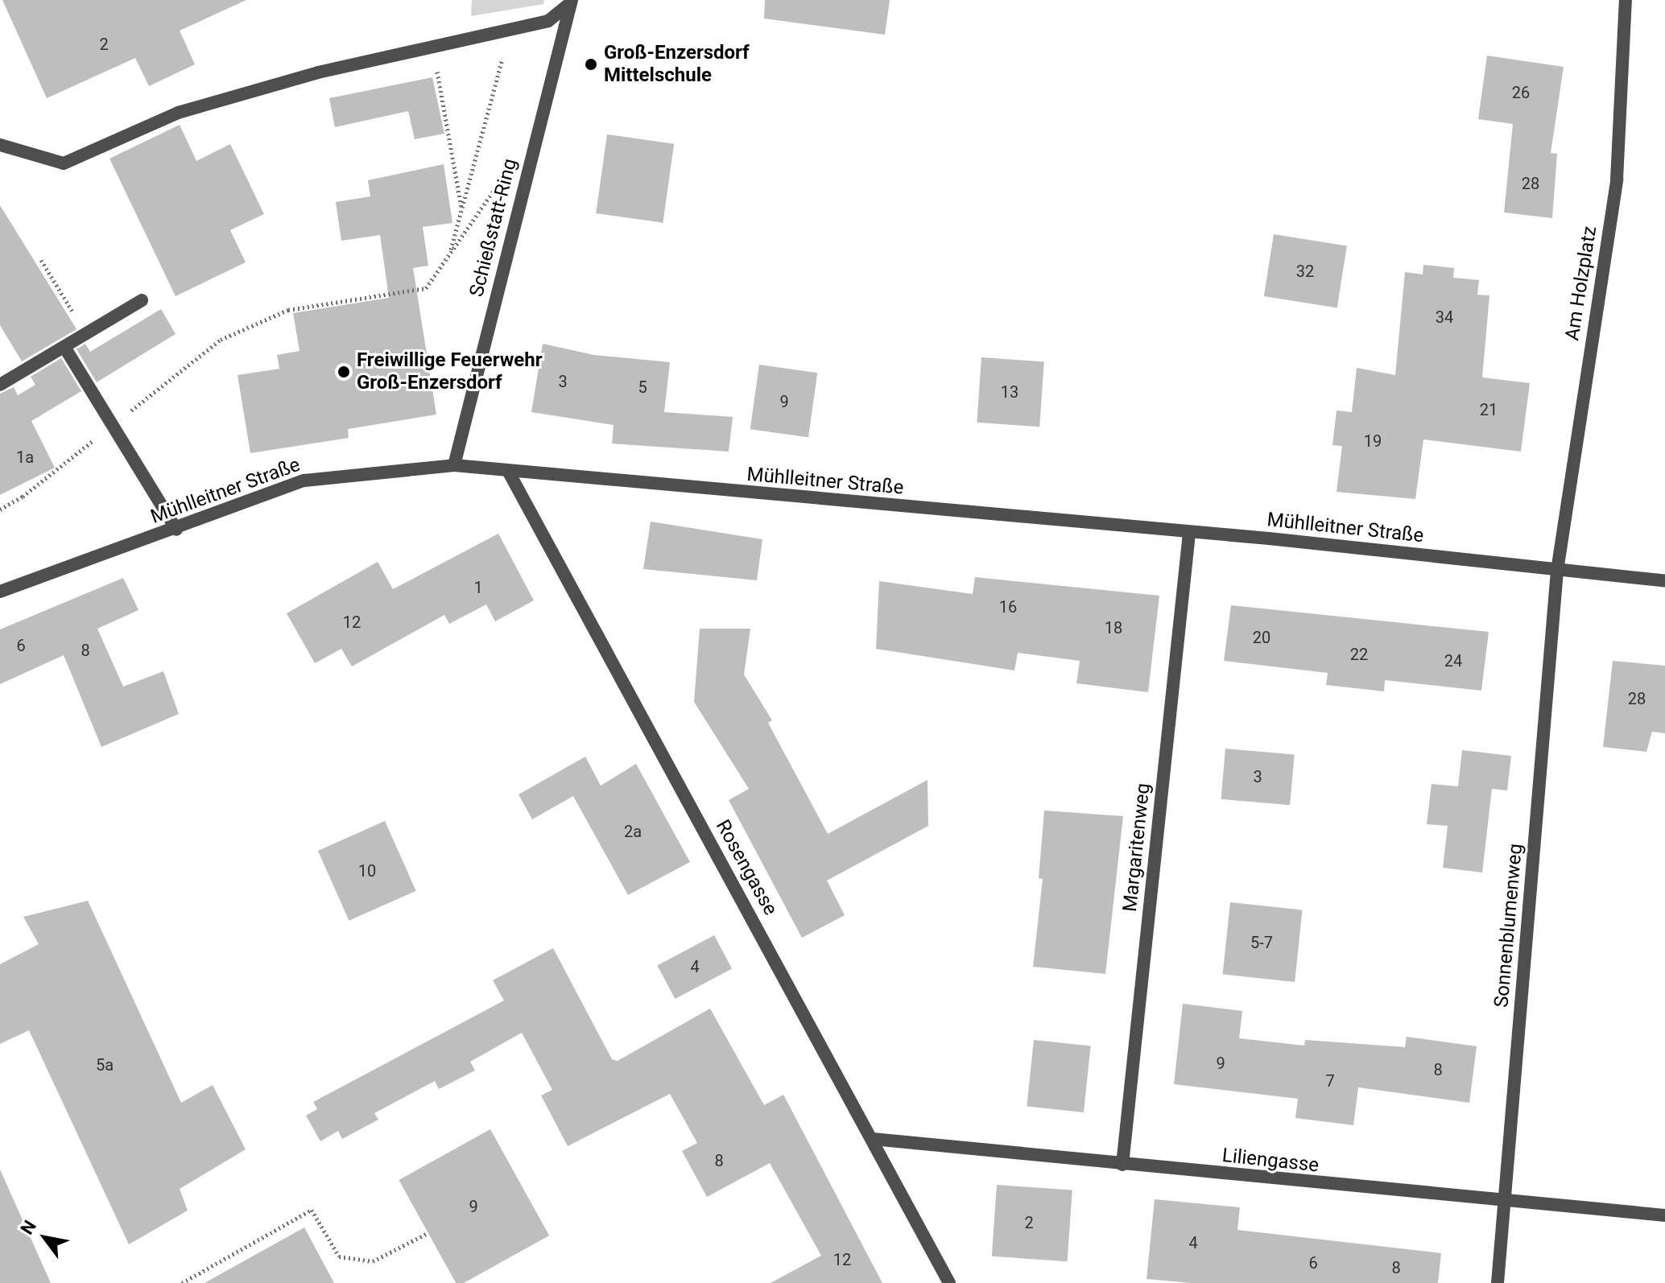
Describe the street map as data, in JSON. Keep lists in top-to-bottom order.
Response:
{
  "streets": {
    "street": [
      "Schießstatt-Ring",
      "Am Holzplatz",
      "Mühlleitner Straße",
      "Margaritenweg",
      "Rosengasse",
      "Sonnenblumenweg",
      "Liliengasse"
    ]
  },
  "crossings": [
    ["Schießstatt-Ring", "Mühlleitner Straße"],
    ["Am Holzplatz", "Mühlleitner Straße"],
    ["Am Holzplatz", "Sonnenblumenweg"],
    ["Mühlleitner Straße", "Margaritenweg"],
    ["Mühlleitner Straße", "Rosengasse"],
    ["Mühlleitner Straße", "Sonnenblumenweg"],
    ["Margaritenweg", "Liliengasse"],
    ["Rosengasse", "Liliengasse"],
    ["Sonnenblumenweg", "Liliengasse"]
  ],
  "places": ["Groß-Enzersdorf Mittelschule", "Freiwillige Feuerwehr Groß-Enzersdorf"],
  "house_numbers": [
    "2",
    "26",
    "28",
    "32",
    "34",
    "3",
    "5",
    "13",
    "9",
    "21",
    "19",
    "1a",
    "1",
    "16",
    "12",
    "18",
    "20",
    "6",
    "8",
    "22",
    "24",
    "28",
    "3",
    "2a",
    "10",
    "5-7",
    "4",
    "9",
    "5a",
    "8",
    "7",
    "8",
    "9",
    "2",
    "4",
    "12",
    "6",
    "8"
  ],
  "north": "top left"
}
